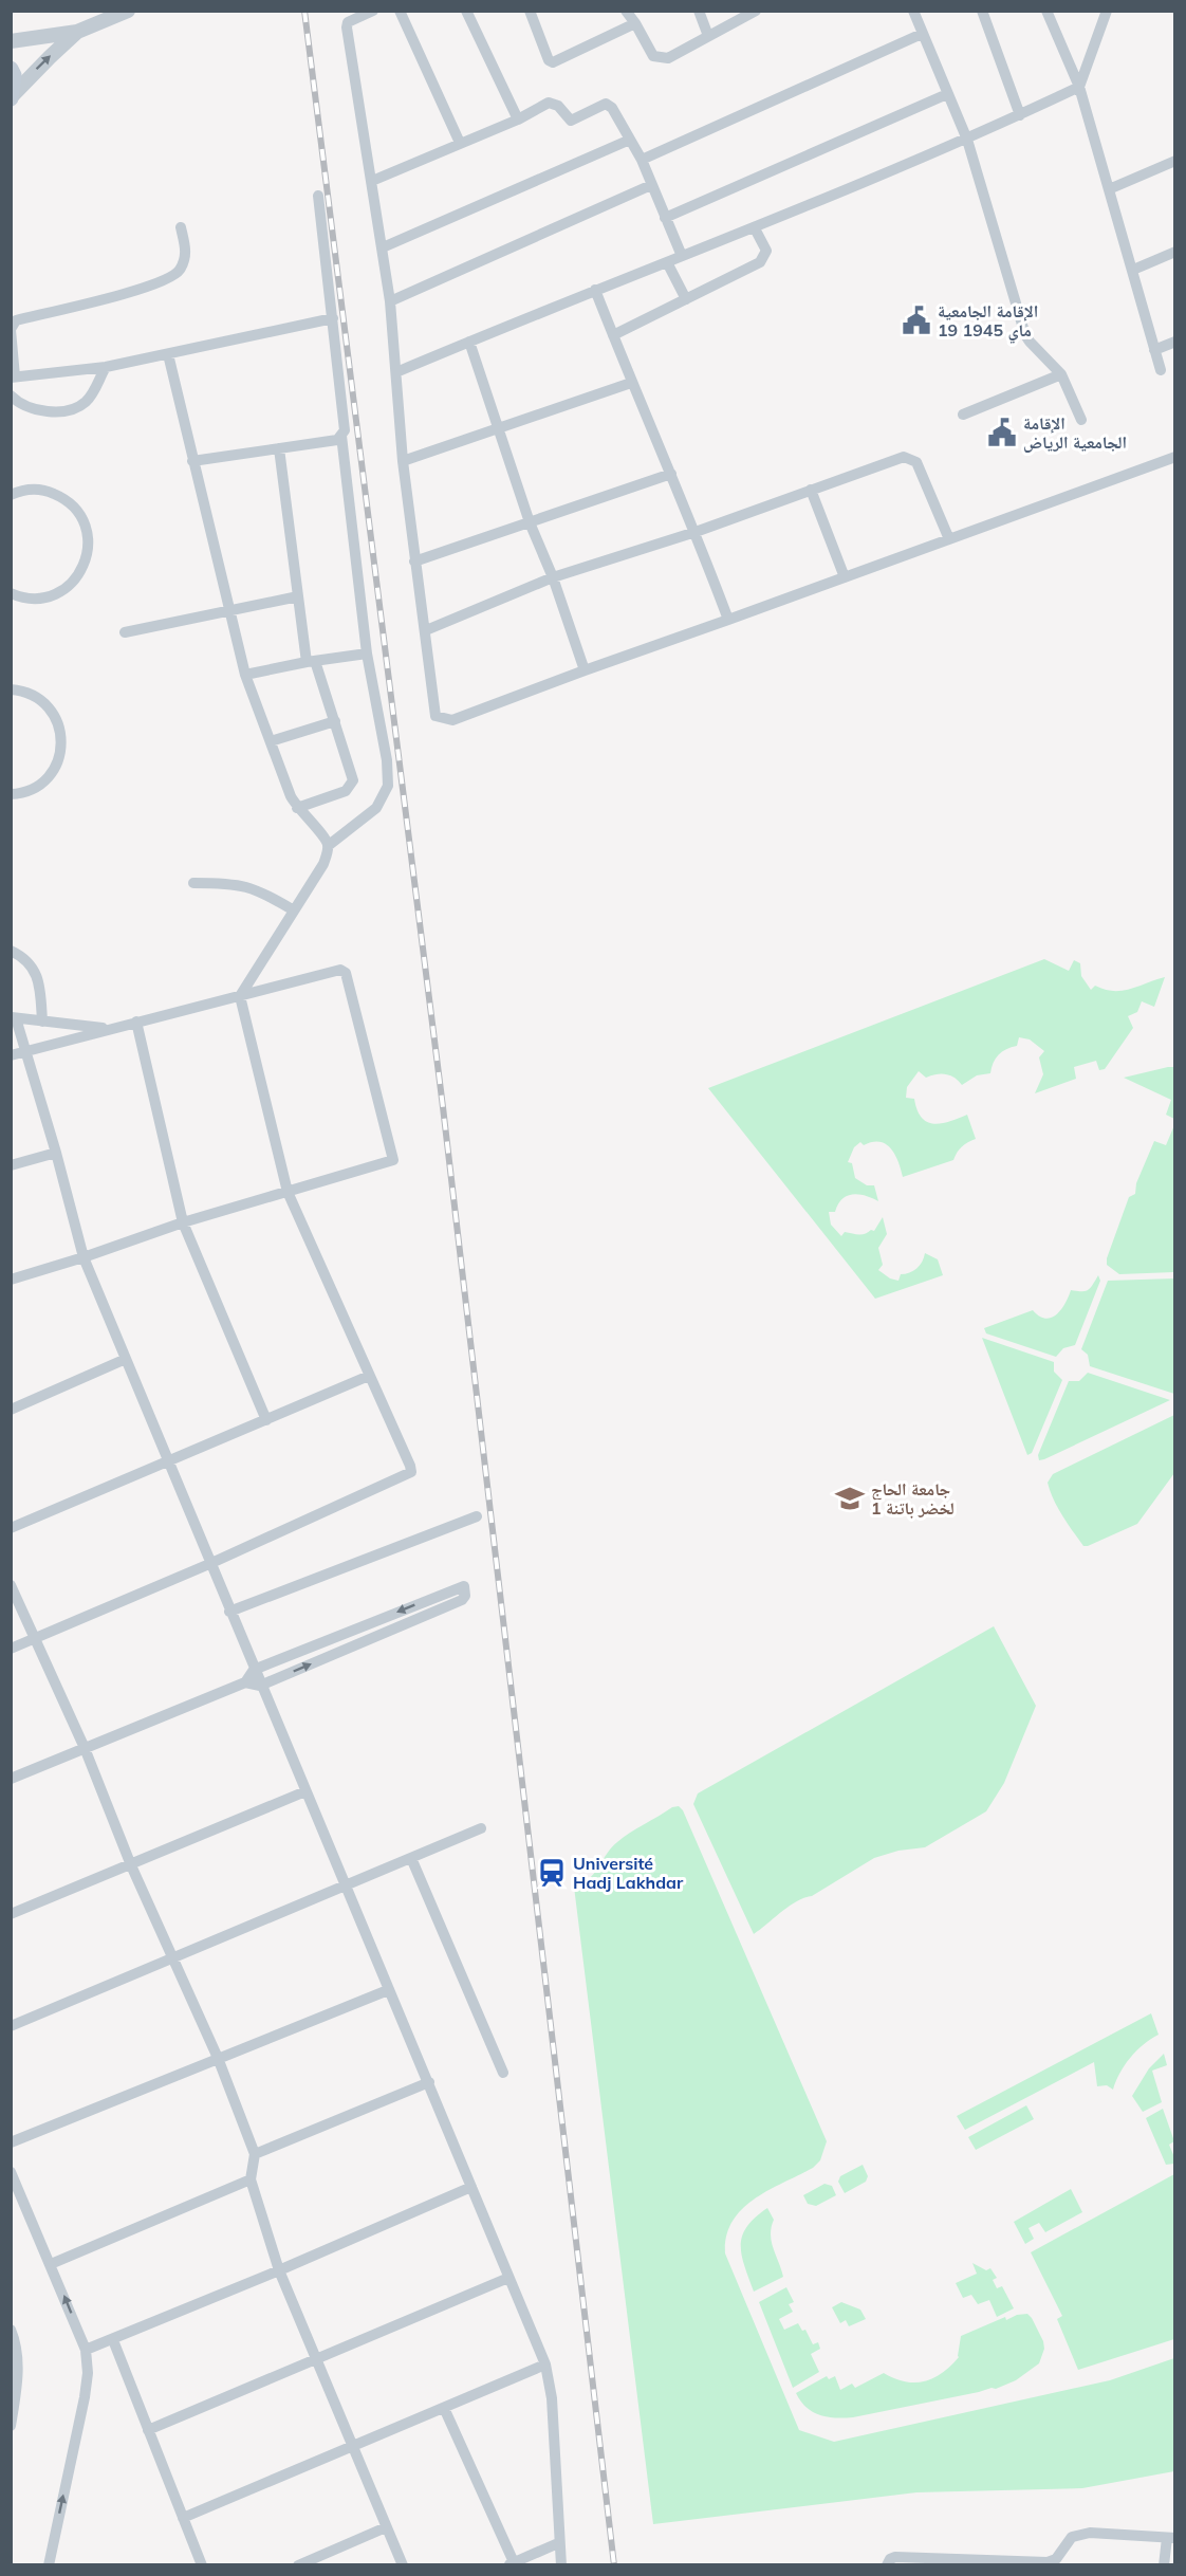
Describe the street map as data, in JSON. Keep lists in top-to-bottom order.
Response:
{
  "places": {
    "public building": ["الإقامة الجامعية 19 ماي 1945", "الإقامة الجامعية الرياض"],
    "school or university": ["جامعة الحاج لخضر باتنة 1"],
    "station": ["Université Hadj Lakhdar"]
  }
}
